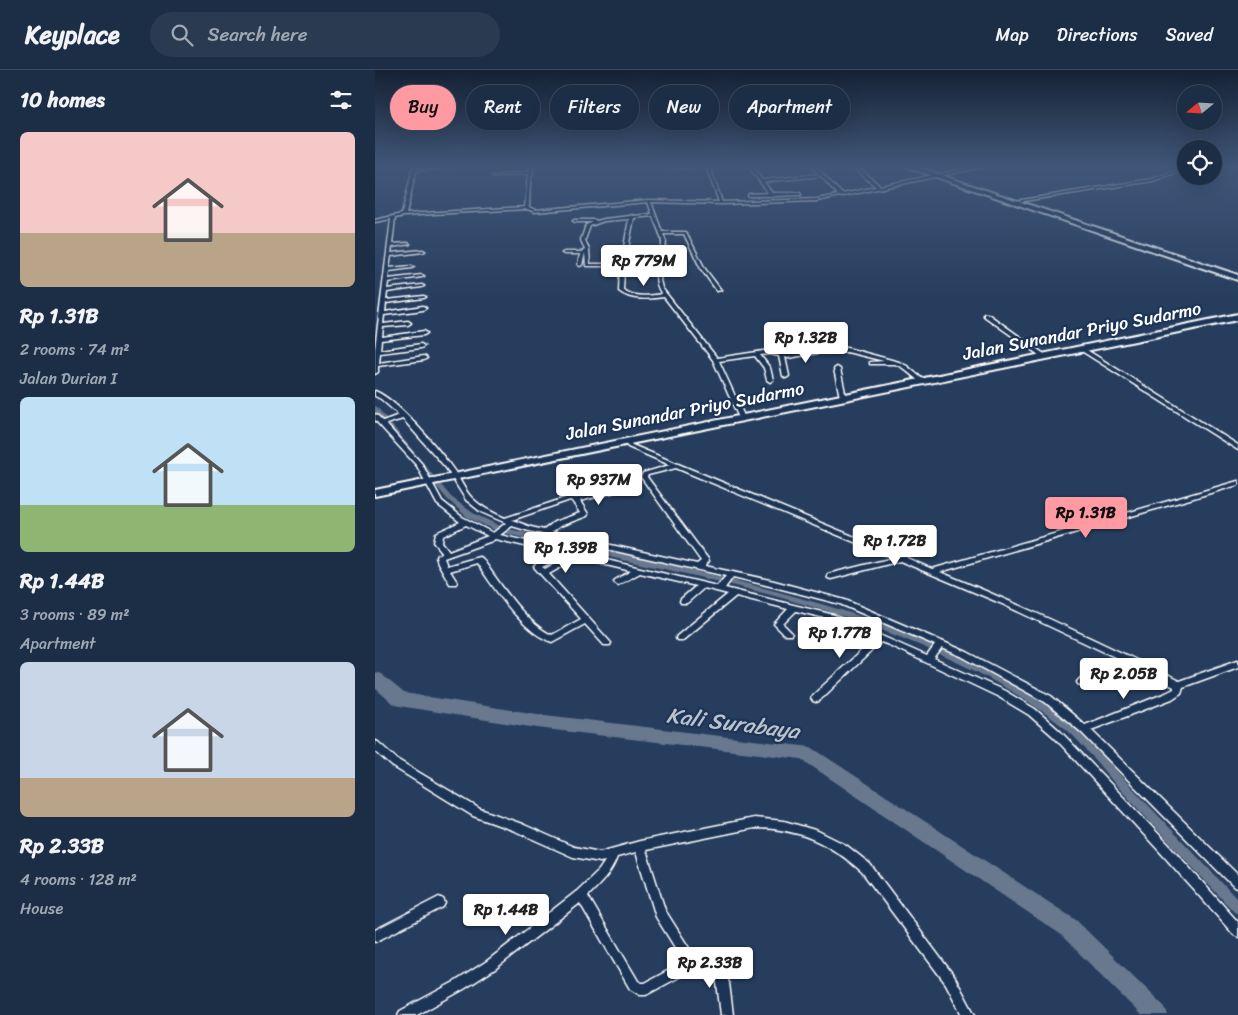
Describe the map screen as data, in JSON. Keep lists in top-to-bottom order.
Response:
{
  "streets": {
    "highway": ["Jalan Sunandar Priyo Sudarmo"]
  },
  "water": ["Kali Surabaya"],
  "north": "left",
  "page": {
    "header": "Keyplace",
    "search": "Search here",
    "nav": ["Map", "Directions", "Saved"],
    "heading": "10 homes",
    "chip": [
      "Buy",
      "Rent",
      "Filters",
      "New",
      "Apartment"
    ],
    "list": [
      {
        "name": "Rp 1.31B",
        "note": "2 rooms · 74 m² · Jalan Durian I"
      },
      {
        "name": "Rp 1.44B",
        "note": "3 rooms · 89 m² · Apartment"
      },
      {
        "name": "Rp 2.33B",
        "note": "4 rooms · 128 m² · House"
      }
    ],
    "price": [
      "Rp 779M",
      "Rp 1.32B",
      "Rp 937M",
      "Rp 1.31B",
      "Rp 1.72B",
      "Rp 1.39B",
      "Rp 1.77B",
      "Rp 2.05B",
      "Rp 1.44B",
      "Rp 2.33B"
    ]
  }
}
